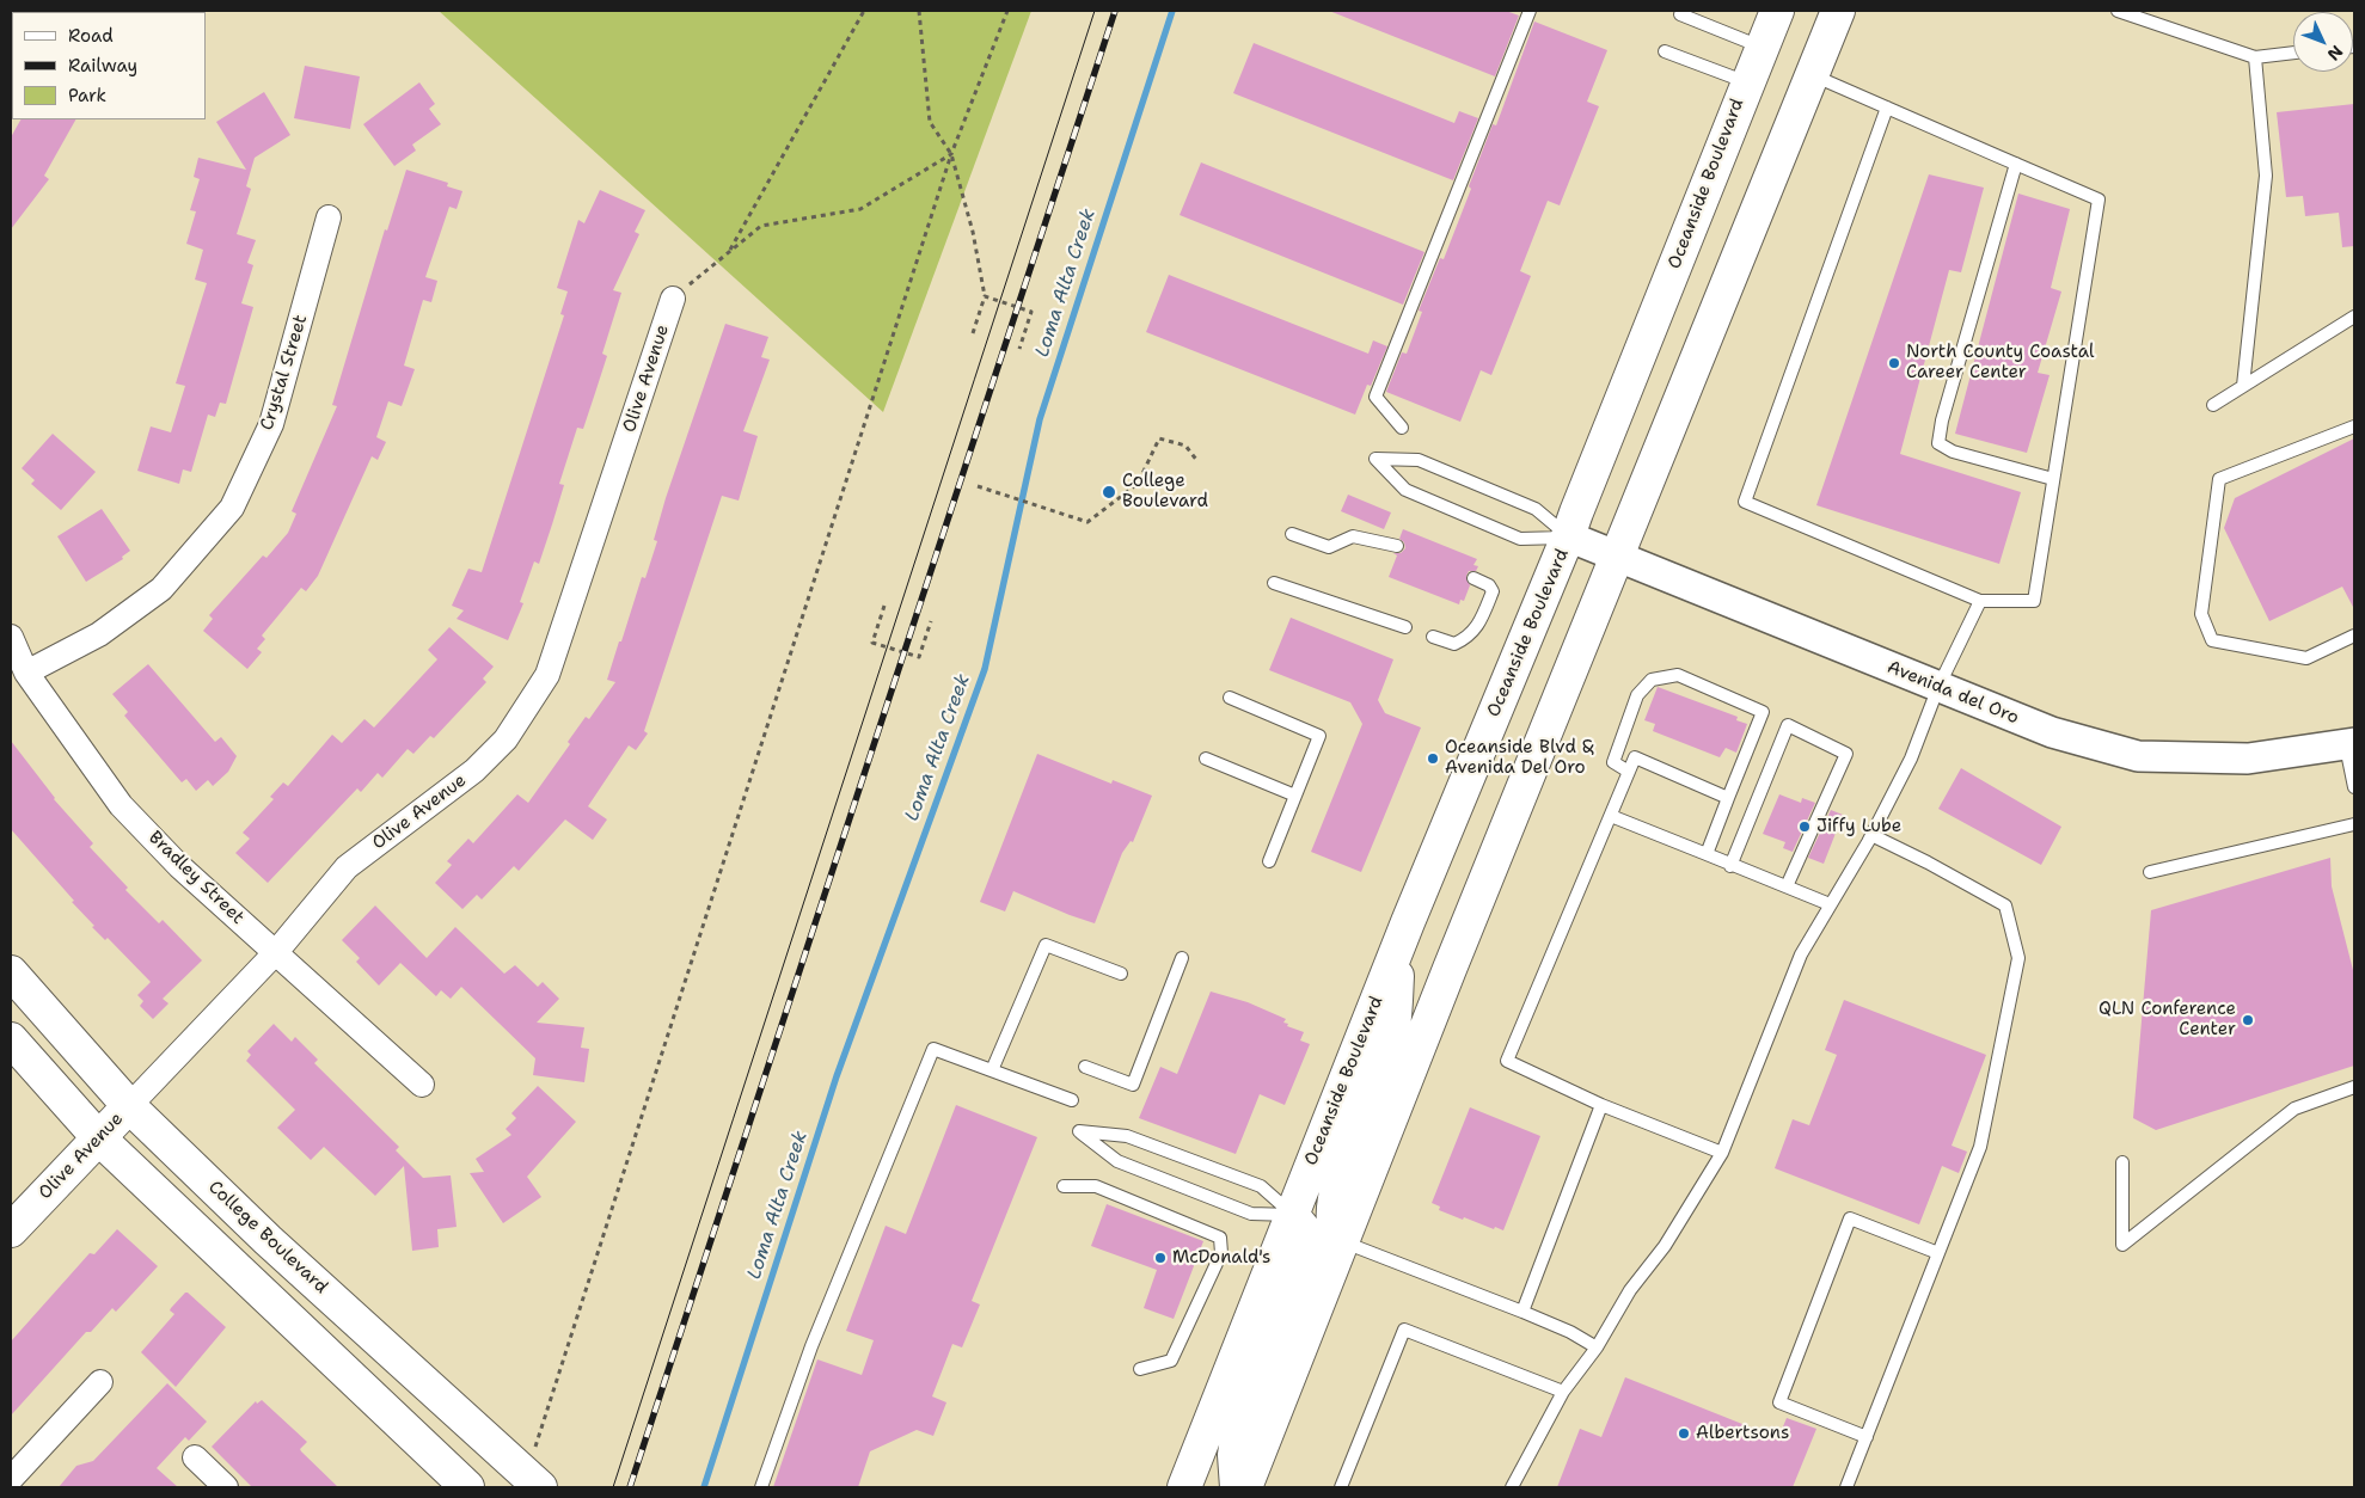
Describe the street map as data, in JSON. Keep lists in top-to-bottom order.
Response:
{
  "streets": {
    "main road": ["Oceanside Boulevard", "Olive Avenue", "College Boulevard"],
    "street": ["Crystal Street", "Avenida del Oro", "Bradley Street"]
  },
  "crossings": [
    ["Oceanside Boulevard", "Avenida del Oro"],
    ["Crystal Street", "Bradley Street"],
    ["Olive Avenue", "Bradley Street"],
    ["Olive Avenue", "College Boulevard"]
  ],
  "water": ["Loma Alta Creek"],
  "places": [
    "North County Coastal Career Center",
    "College Boulevard",
    "Oceanside Blvd & Avenida Del Oro",
    "Jiffy Lube",
    "QLN Conference Center",
    "McDonald's",
    "Albertsons"
  ],
  "legend": ["Road", "Railway", "Park"],
  "north": "bottom right"
}
